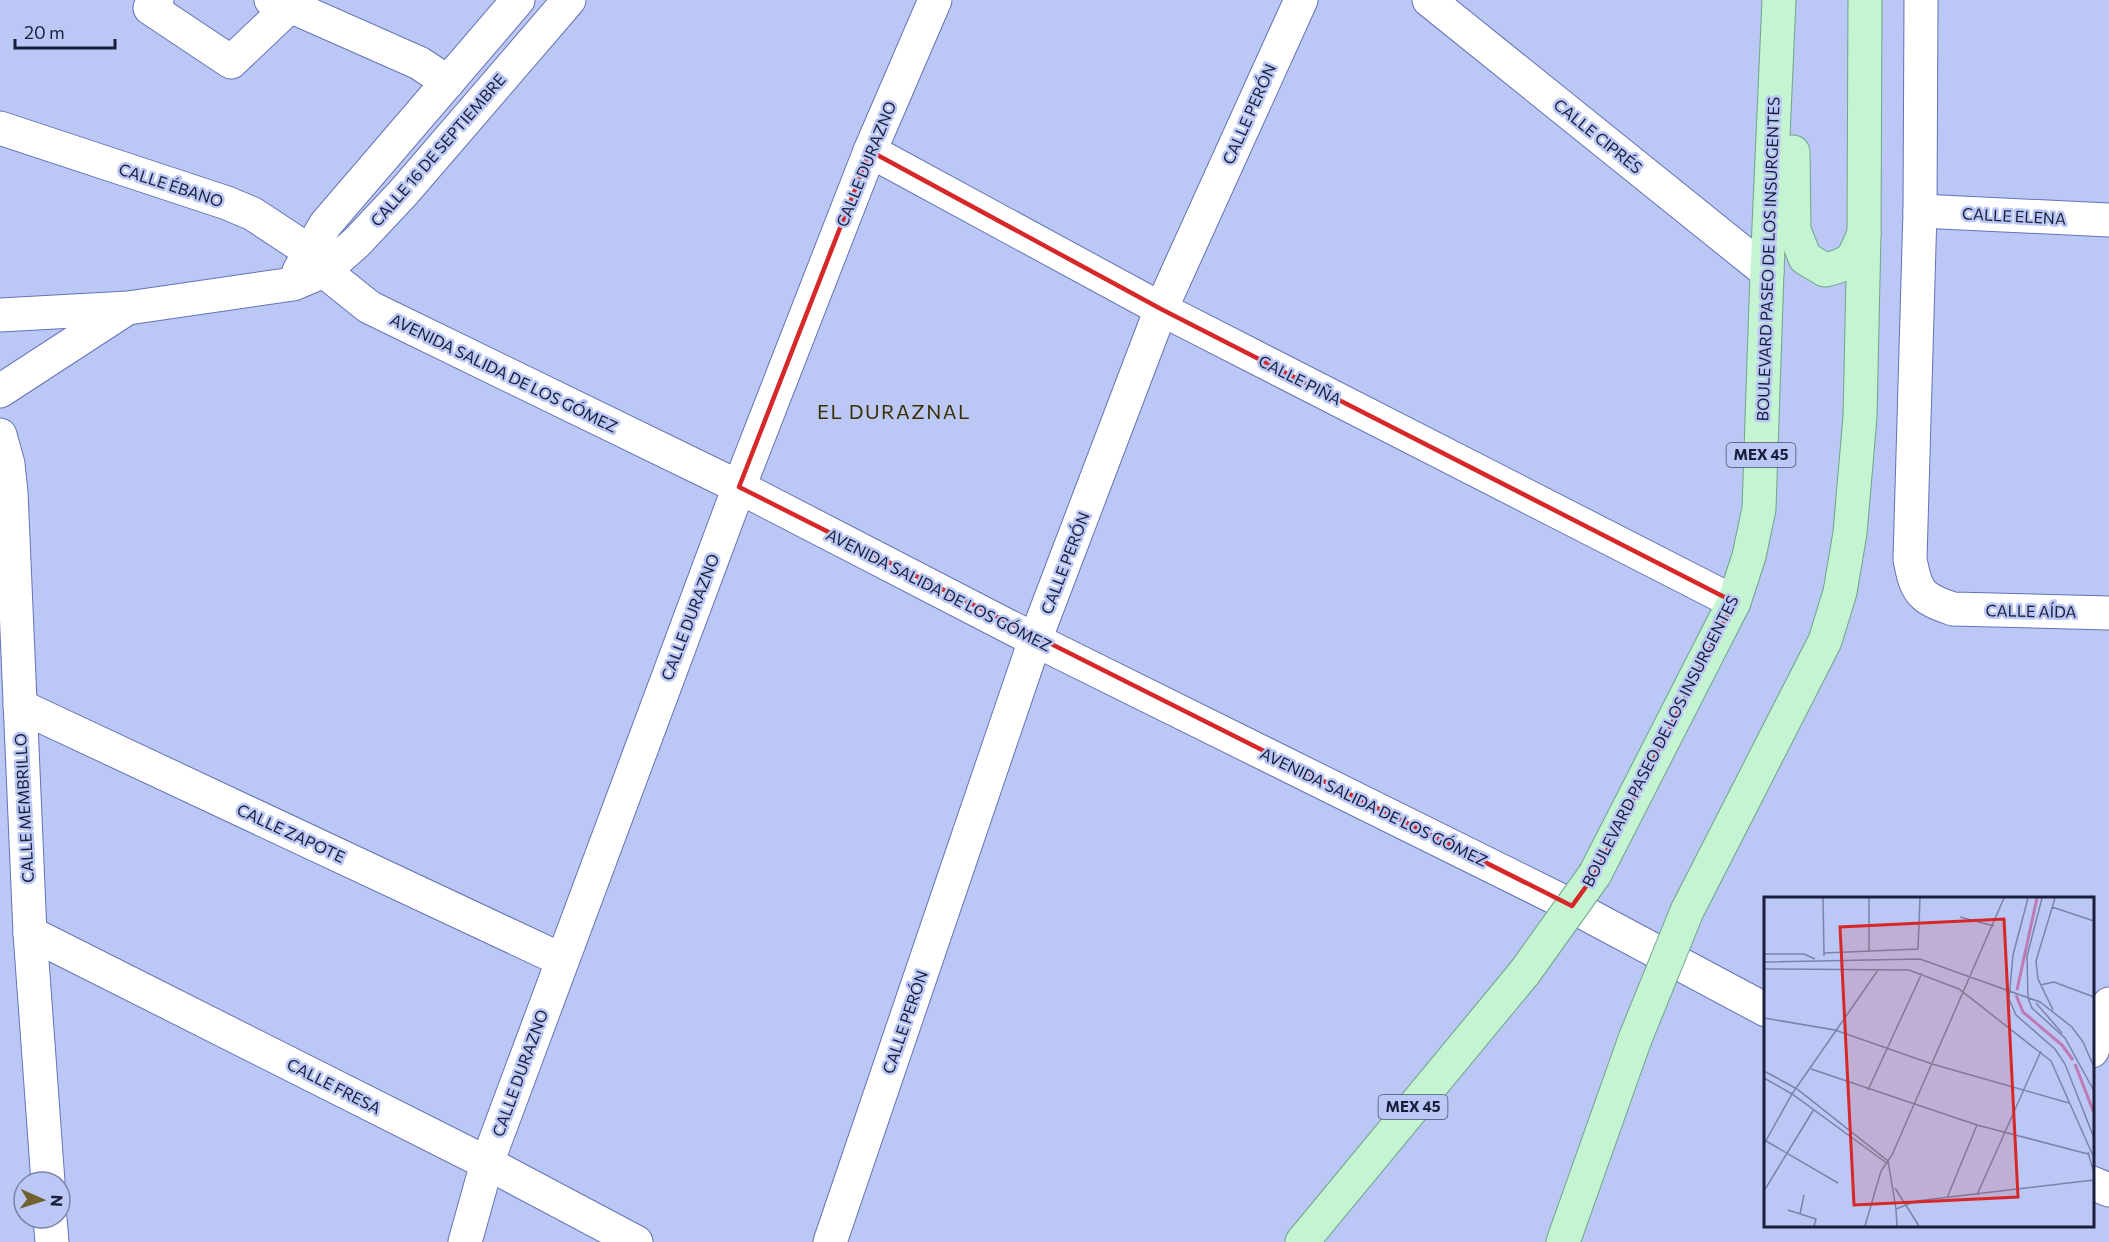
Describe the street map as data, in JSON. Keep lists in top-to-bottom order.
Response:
{
  "streets": {
    "main road": ["BOULEVARD PASEO DE LOS INSURGENTES", "MEX 45"],
    "street": [
      "CALLE PERÓN",
      "CALLE CIPRÉS",
      "CALLE 16 DE SEPTIEMBRE",
      "CALLE DURAZNO",
      "CALLE ÉBANO",
      "CALLE ELENA",
      "AVENIDA SALIDA DE LOS GÓMEZ",
      "CALLE PIÑA",
      "CALLE AÍDA",
      "CALLE MEMBRILLO",
      "CALLE ZAPOTE",
      "CALLE FRESA"
    ]
  },
  "crossings": [
    ["CALLE PERÓN", "AVENIDA SALIDA DE LOS GÓMEZ"],
    ["CALLE PERÓN", "CALLE PIÑA"],
    ["CALLE CIPRÉS", "BOULEVARD PASEO DE LOS INSURGENTES"],
    ["CALLE 16 DE SEPTIEMBRE", "CALLE ÉBANO"],
    ["CALLE 16 DE SEPTIEMBRE", "AVENIDA SALIDA DE LOS GÓMEZ"],
    ["CALLE DURAZNO", "AVENIDA SALIDA DE LOS GÓMEZ"],
    ["CALLE DURAZNO", "CALLE PIÑA"],
    ["CALLE DURAZNO", "CALLE ZAPOTE"],
    ["CALLE DURAZNO", "CALLE FRESA"],
    ["CALLE ÉBANO", "AVENIDA SALIDA DE LOS GÓMEZ"],
    ["CALLE ELENA", "CALLE AÍDA"],
    ["BOULEVARD PASEO DE LOS INSURGENTES", "CALLE PIÑA"],
    ["CALLE MEMBRILLO", "CALLE ZAPOTE"],
    ["CALLE MEMBRILLO", "CALLE FRESA"]
  ],
  "districts": ["EL DURAZNAL"],
  "scale_bar": "20 m",
  "north": "right"
}
